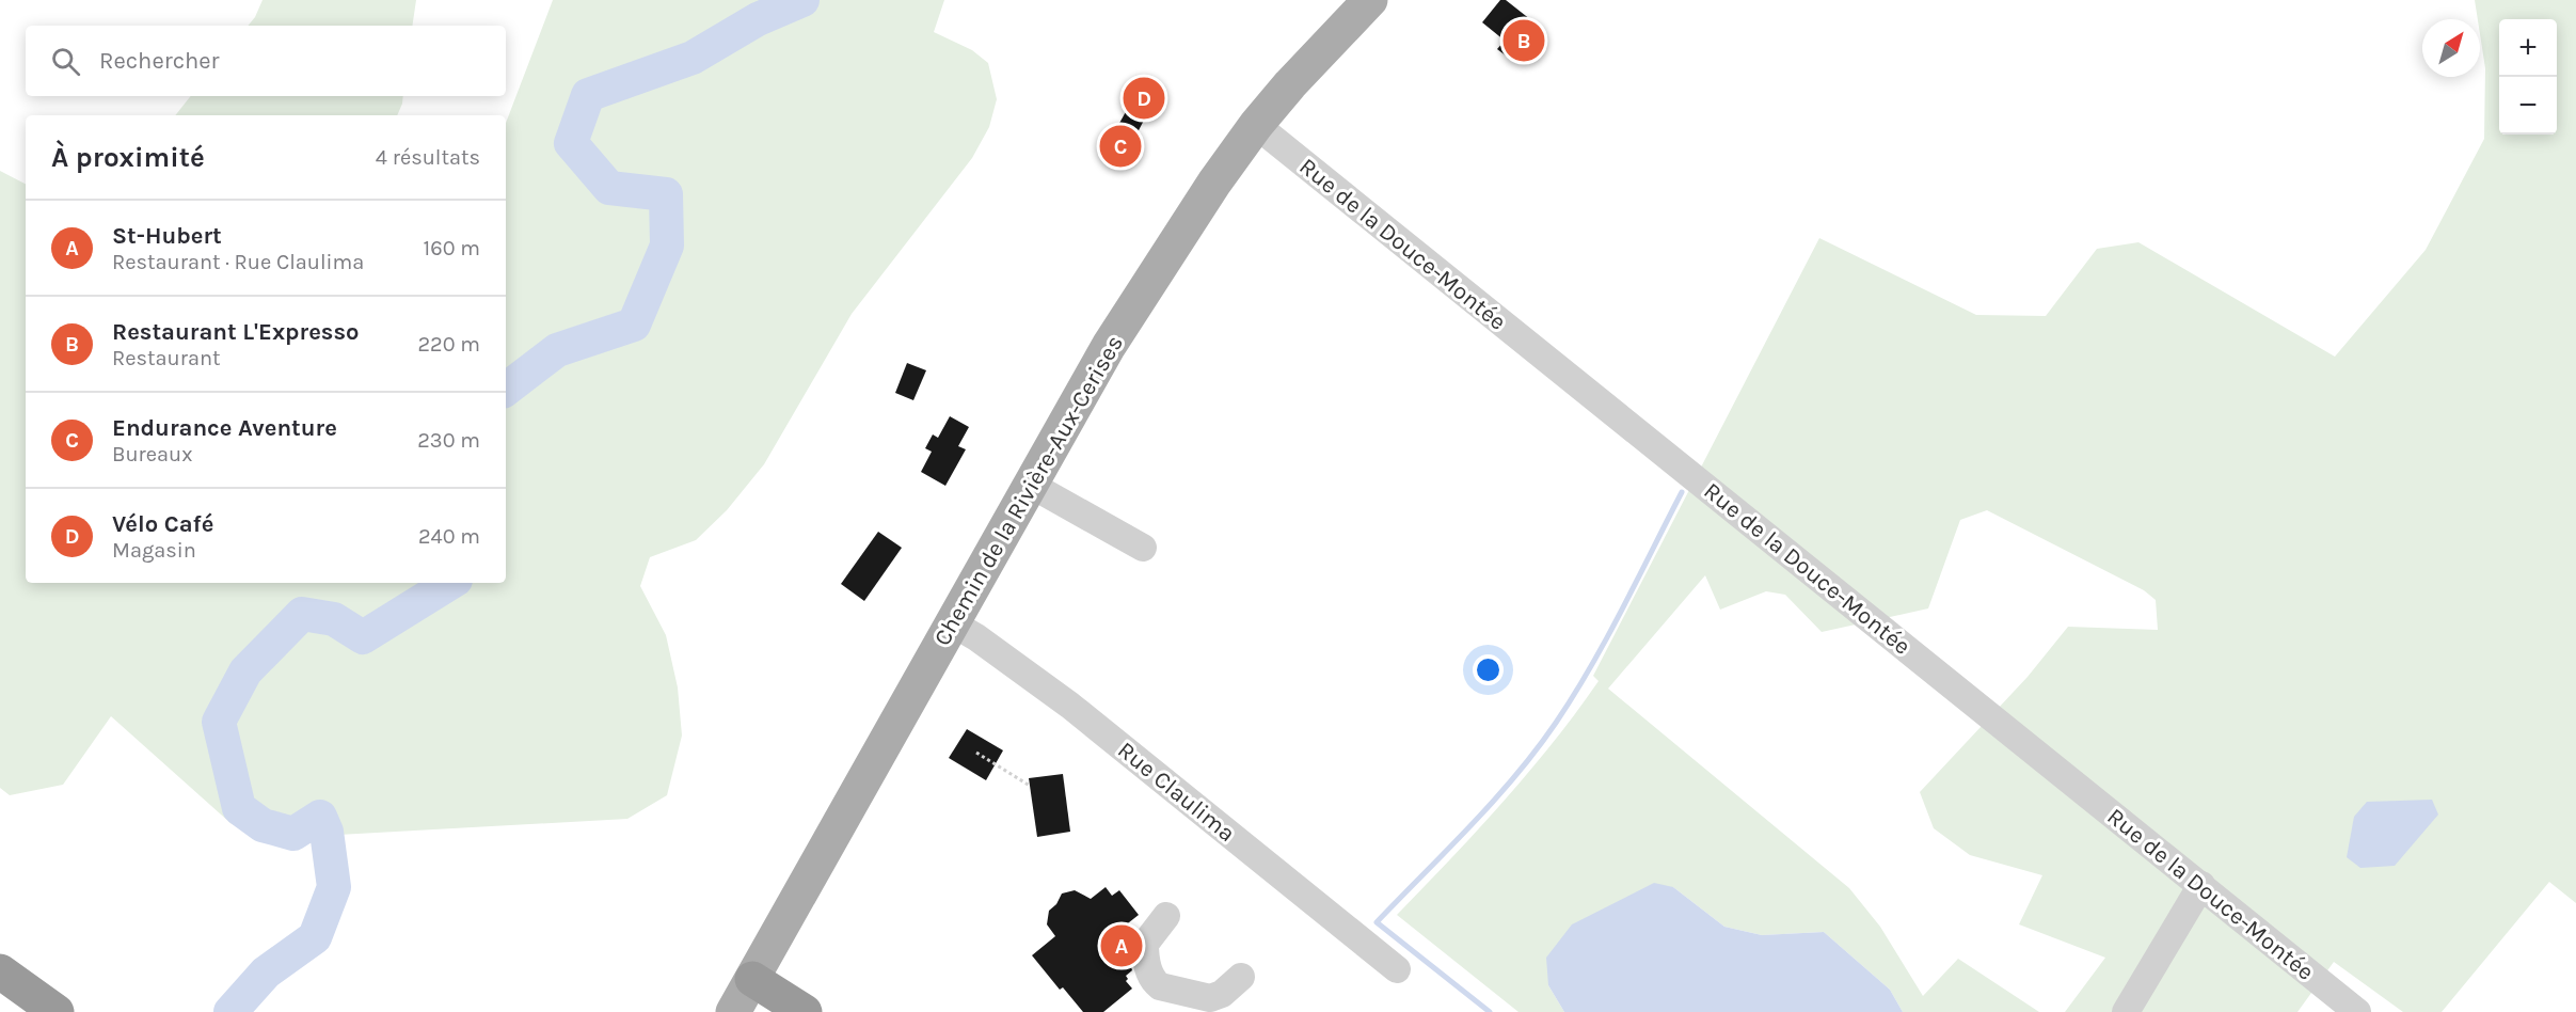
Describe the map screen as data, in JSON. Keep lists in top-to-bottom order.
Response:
{
  "streets": {
    "main road": ["Chemin de la Rivière-Aux-Cerises"],
    "street": ["Rue de la Douce-Montée", "Rue Claulima"]
  },
  "crossings": [
    ["Rue de la Douce-Montée", "Chemin de la Rivière-Aux-Cerises"],
    ["Chemin de la Rivière-Aux-Cerises", "Rue Claulima"]
  ],
  "north": "top right",
  "page": {
    "pins": [
      "B",
      "D",
      "C",
      "A"
    ],
    "map_buttons": ["+", "−"],
    "search": "Rechercher",
    "heading": ["À proximité", "4 résultats"],
    "list": [
      {
        "mark": "A",
        "name": "St-Hubert",
        "note": "Restaurant · Rue Claulima",
        "value": "160 m"
      },
      {
        "mark": "B",
        "name": "Restaurant L'Expresso",
        "note": "Restaurant",
        "value": "220 m"
      },
      {
        "mark": "C",
        "name": "Endurance Aventure",
        "note": "Bureaux",
        "value": "230 m"
      },
      {
        "mark": "D",
        "name": "Vélo Café",
        "note": "Magasin",
        "value": "240 m"
      }
    ]
  }
}
